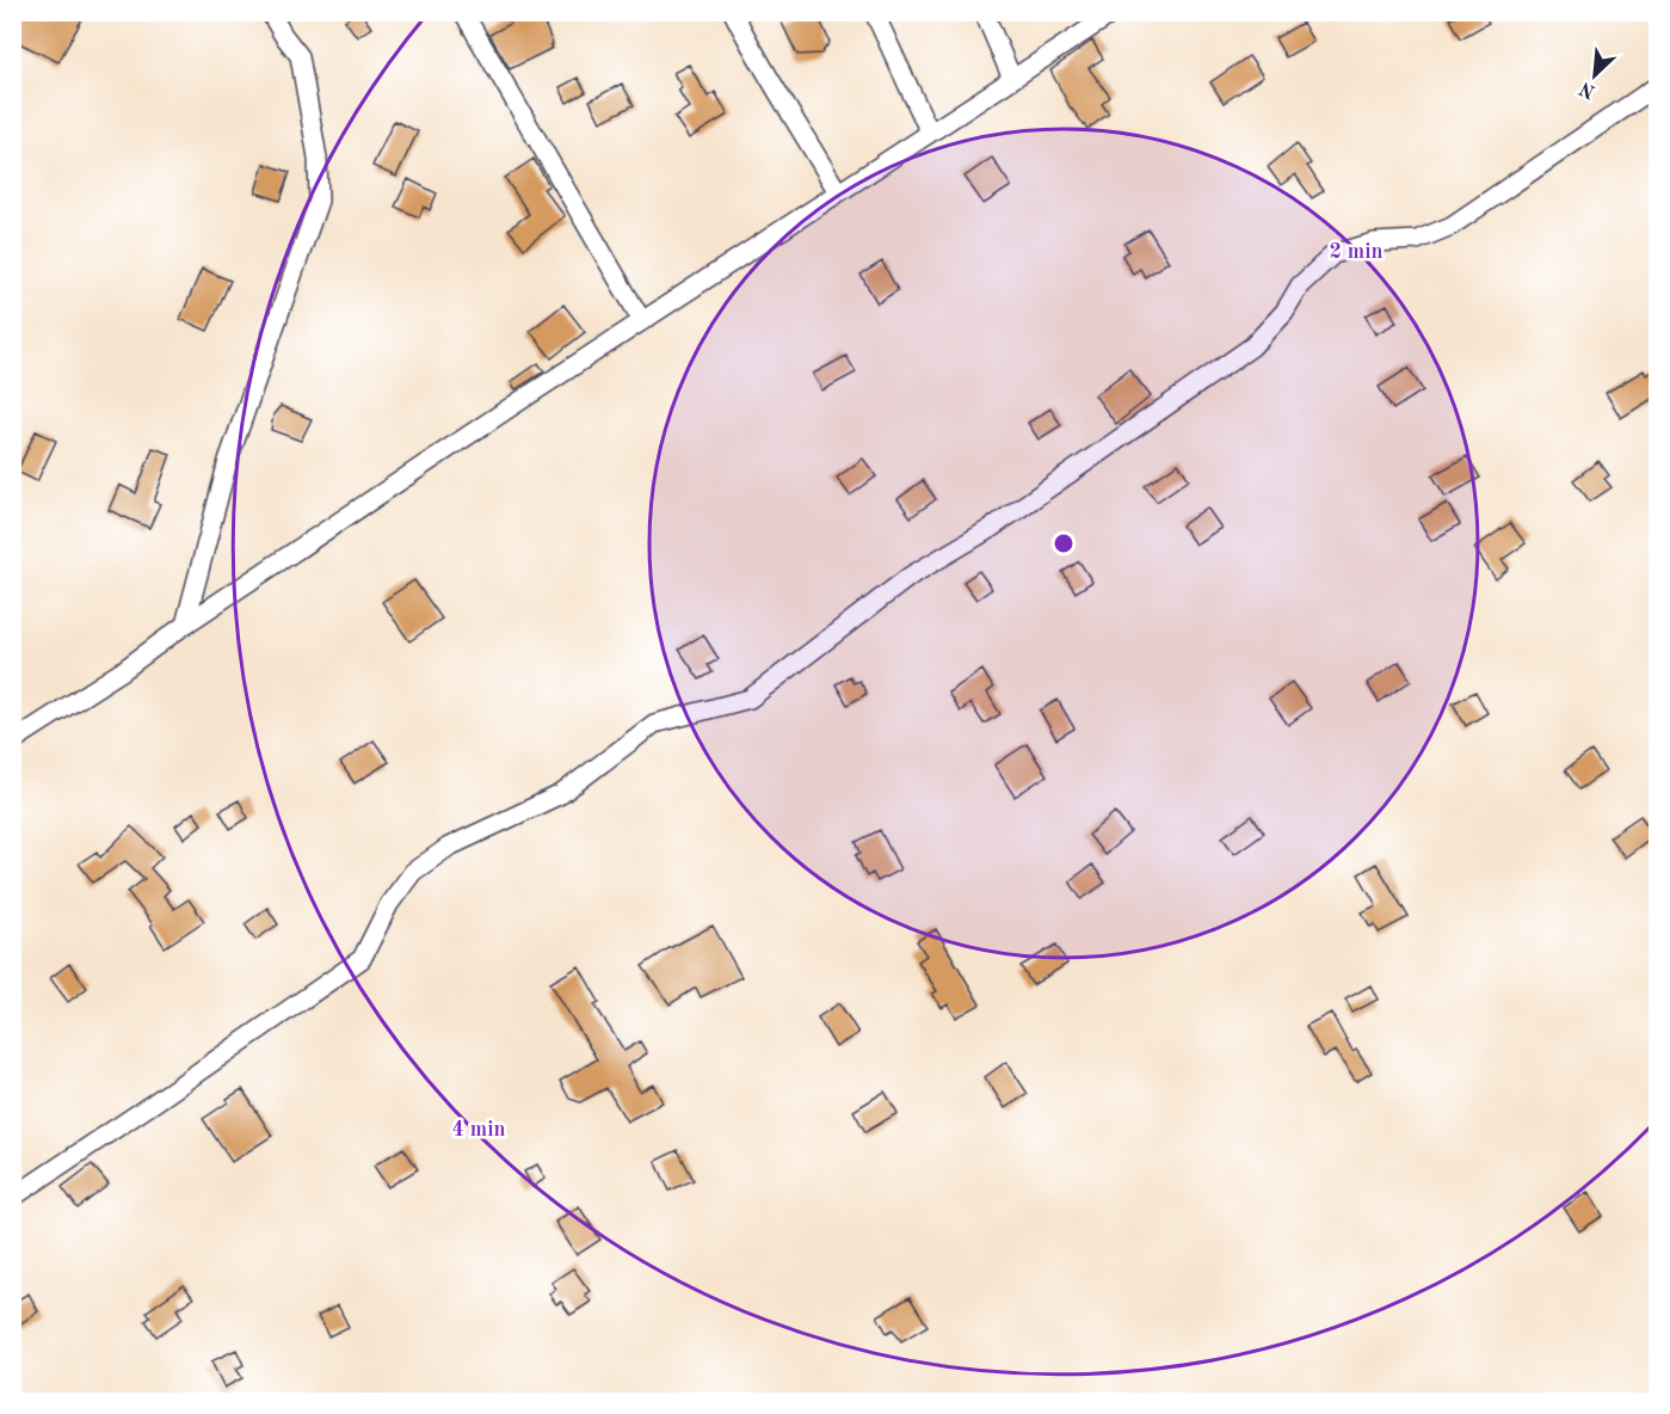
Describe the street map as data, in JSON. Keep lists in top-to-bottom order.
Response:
{
  "north": "bottom left",
  "rings": ["2 min", "4 min"]
}
